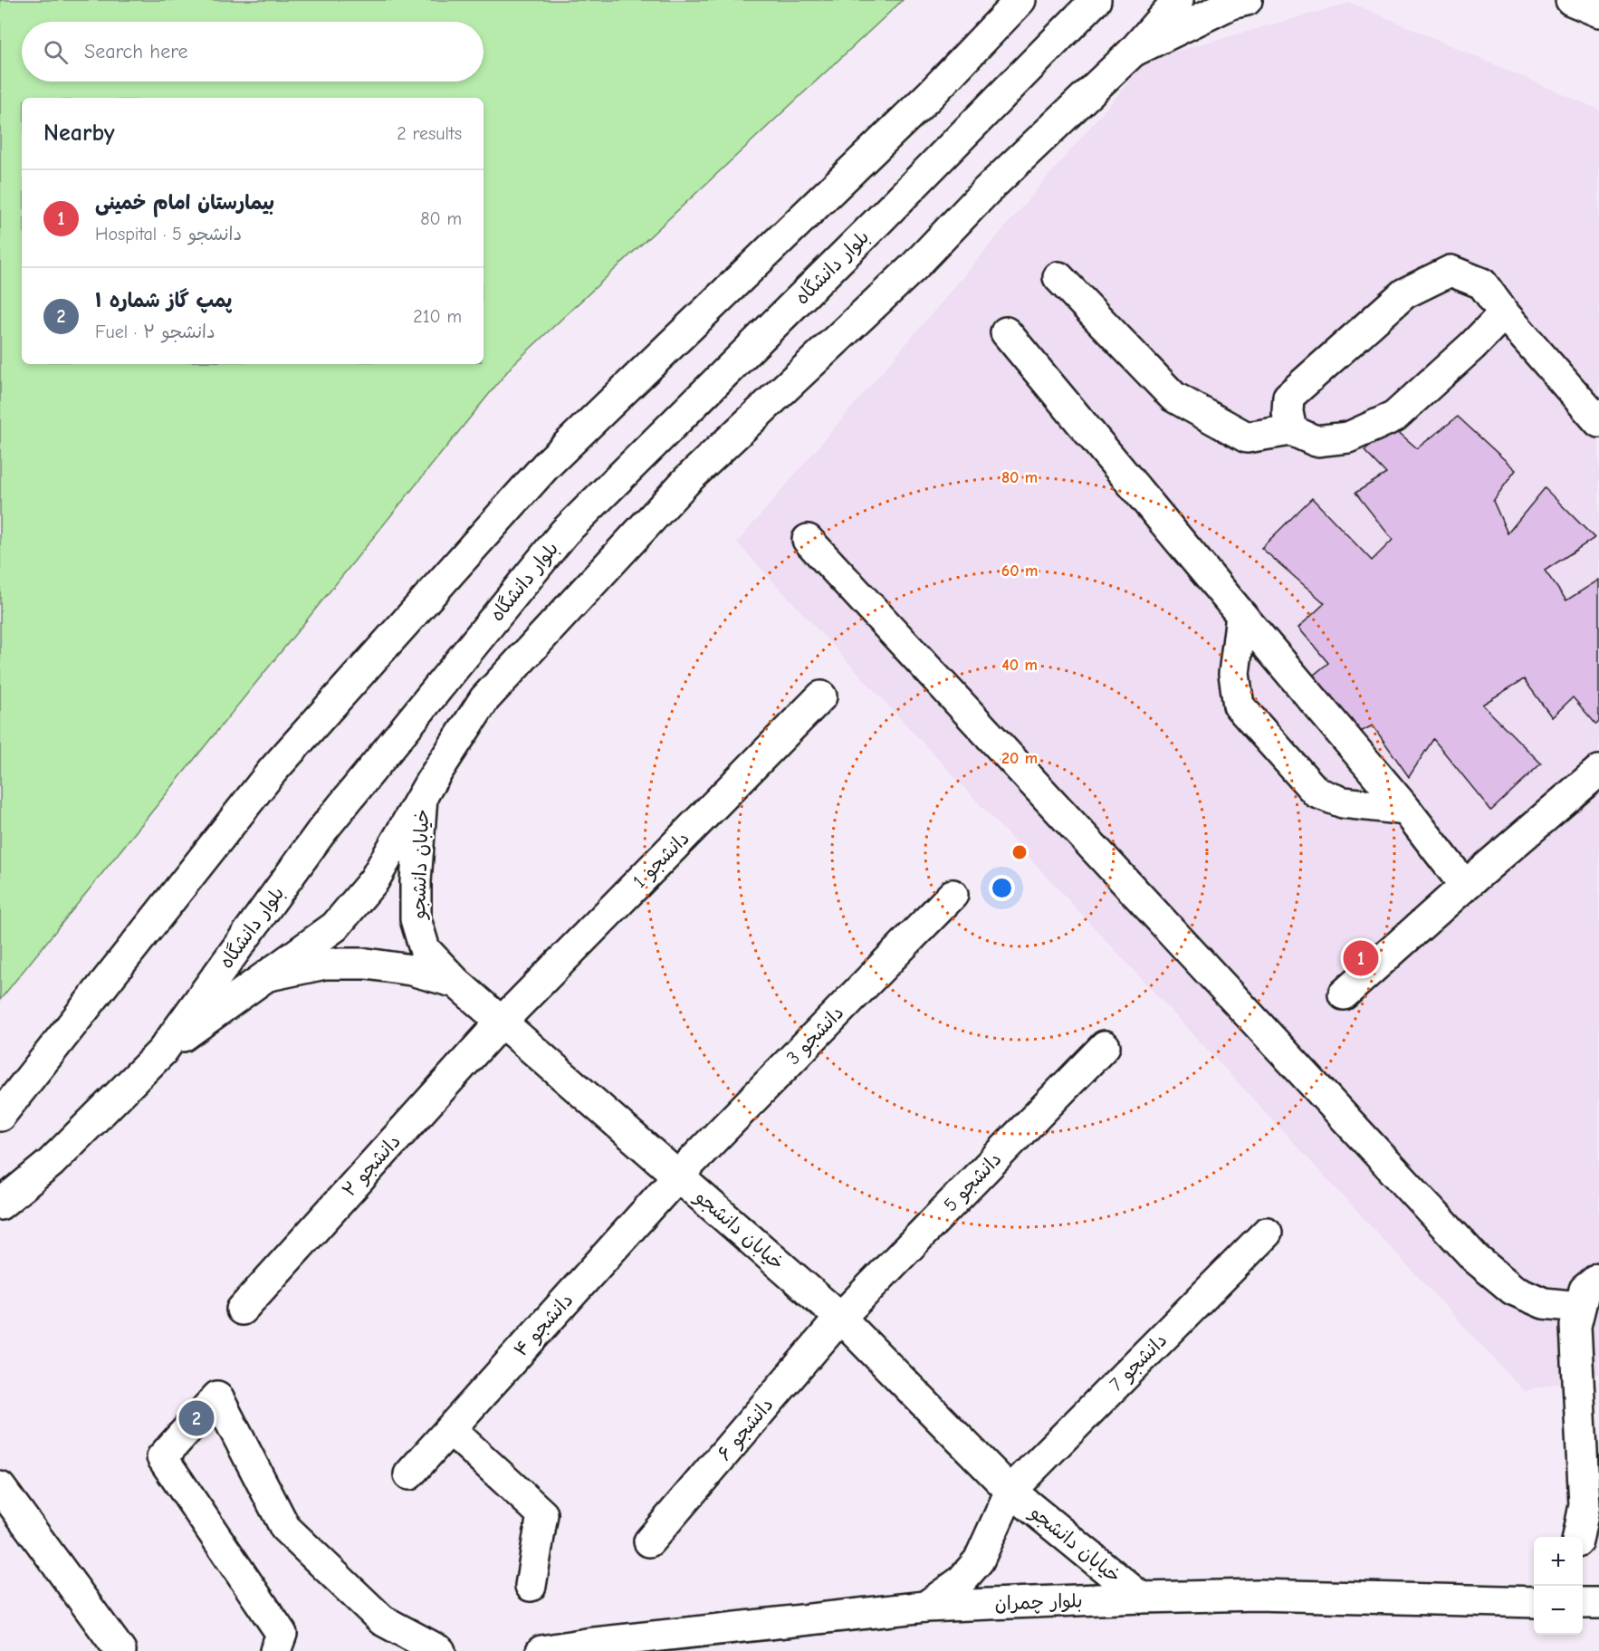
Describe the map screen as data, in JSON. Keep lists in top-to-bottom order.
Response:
{
  "streets": {
    "main road": [
      "بلوار دانشگاه",
      "دانشجو 1",
      "خیابان دانشجو",
      "دانشجو 3",
      "دانشجو ۲",
      "دانشجو 5",
      "دانشجو ۴",
      "دانشجو 7",
      "دانشجو ۶",
      "بلوار چمران"
    ]
  },
  "crossings": [
    ["دانشجو 1", "خیابان دانشجو"],
    ["دانشجو 1", "دانشجو ۲"],
    ["خیابان دانشجو", "دانشجو 3"],
    ["خیابان دانشجو", "دانشجو ۲"],
    ["خیابان دانشجو", "دانشجو 5"],
    ["خیابان دانشجو", "دانشجو ۴"],
    ["خیابان دانشجو", "دانشجو 7"],
    ["خیابان دانشجو", "دانشجو ۶"],
    ["خیابان دانشجو", "بلوار چمران"],
    ["دانشجو 3", "دانشجو ۴"],
    ["دانشجو 5", "دانشجو ۶"]
  ],
  "page": {
    "search": "Search here",
    "heading": ["Nearby", "2 results"],
    "list": [
      {
        "mark": "1",
        "name": "بیمارستان امام خمینی",
        "note": "Hospital · دانشجو 5",
        "value": "80 m"
      },
      {
        "mark": "2",
        "name": "پمپ گاز شماره ۱",
        "note": "Fuel · دانشجو ۲",
        "value": "210 m"
      }
    ],
    "pins": ["1", "2"],
    "map_buttons": ["+", "−"]
  },
  "rings": [
    "80 m",
    "60 m",
    "40 m",
    "20 m"
  ]
}
